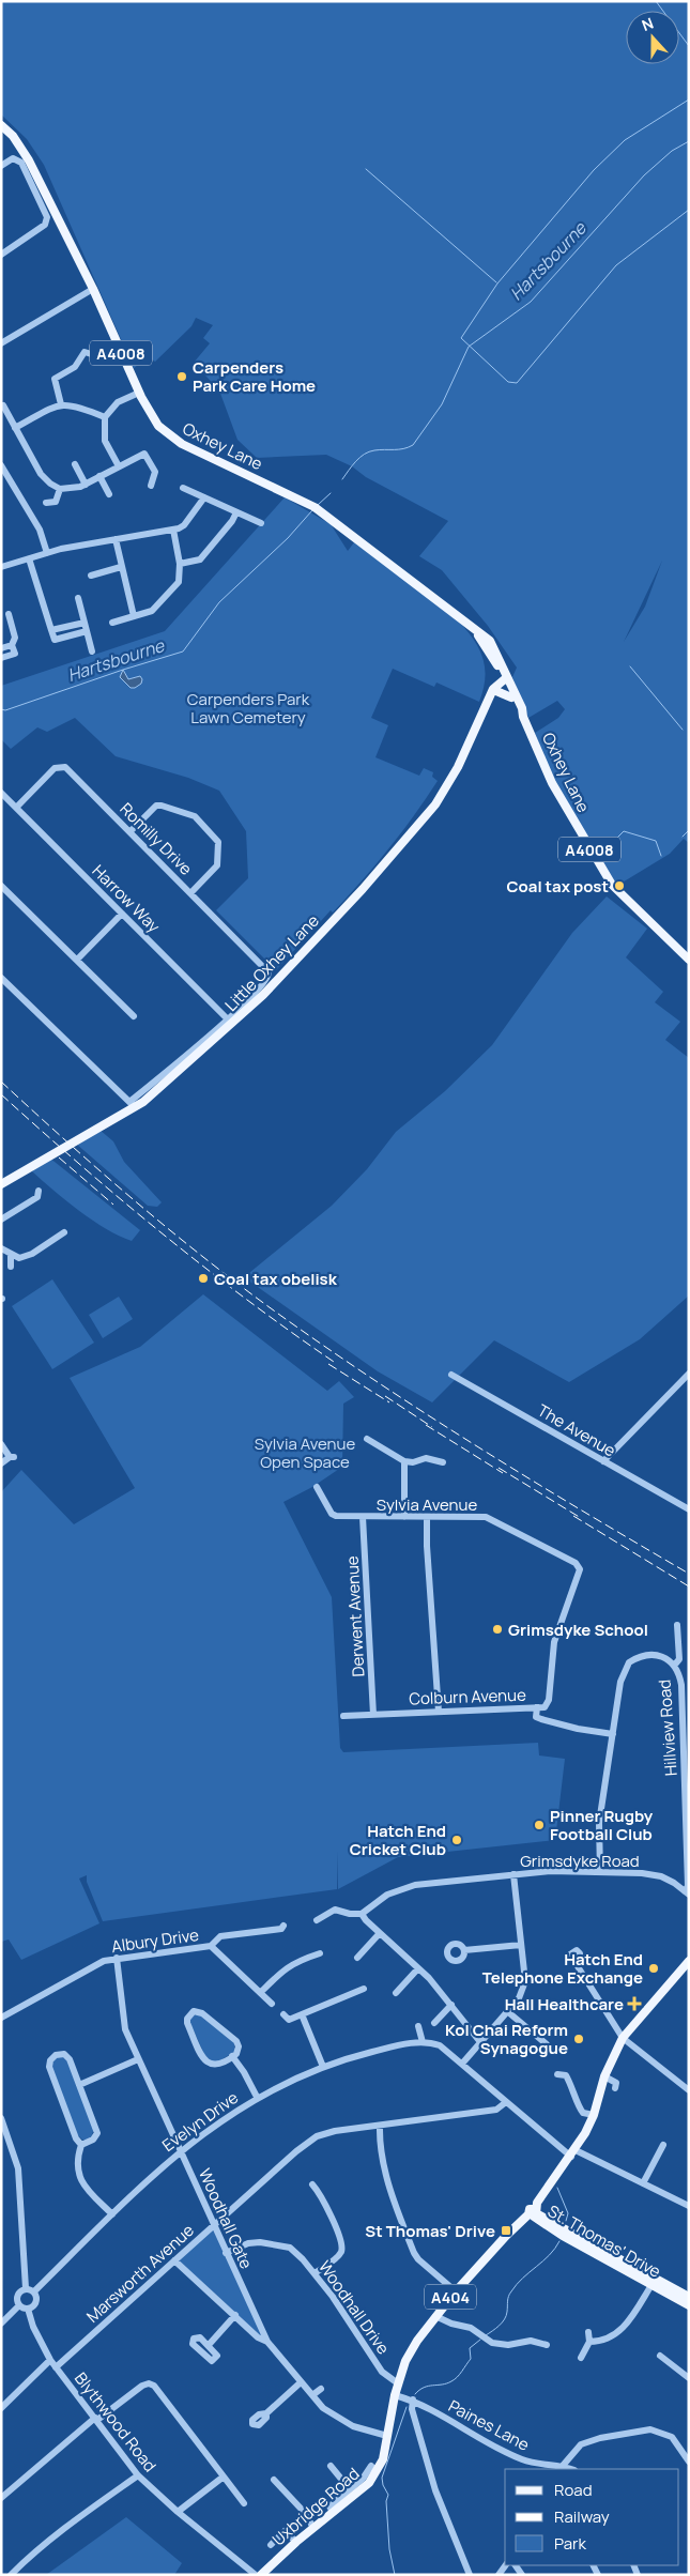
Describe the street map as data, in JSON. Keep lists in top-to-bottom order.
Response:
{
  "streets": {
    "main road": [
      "A4008",
      "Oxhey Lane",
      "Little Oxhey Lane",
      "St. Thomas' Drive",
      "A404",
      "Uxbridge Road"
    ],
    "street": [
      "Romilly Drive",
      "Harrow Way",
      "The Avenue",
      "Sylvia Avenue",
      "Derwent Avenue",
      "Colburn Avenue",
      "Hillview Road",
      "Grimsdyke Road",
      "Albury Drive",
      "Evelyn Drive",
      "Woodhall Gate",
      "Marsworth Avenue",
      "Woodhall Drive",
      "Blythwood Road",
      "Paines Lane"
    ]
  },
  "crossings": [
    ["Oxhey Lane", "Little Oxhey Lane"],
    ["Romilly Drive", "Harrow Way"],
    ["Romilly Drive", "Little Oxhey Lane"],
    ["Harrow Way", "Little Oxhey Lane"],
    ["Sylvia Avenue", "Derwent Avenue"],
    ["Sylvia Avenue", "Colburn Avenue"],
    ["Derwent Avenue", "Colburn Avenue"],
    ["Colburn Avenue", "Hillview Road"],
    ["Hillview Road", "Grimsdyke Road"],
    ["Albury Drive", "Woodhall Gate"],
    ["Evelyn Drive", "Woodhall Gate"],
    ["Evelyn Drive", "Blythwood Road"],
    ["Woodhall Gate", "Marsworth Avenue"],
    ["Woodhall Gate", "Woodhall Drive"],
    ["Woodhall Gate", "Uxbridge Road"],
    ["St. Thomas' Drive", "Uxbridge Road"],
    ["Marsworth Avenue", "Blythwood Road"],
    ["Woodhall Drive", "Uxbridge Road"],
    ["Paines Lane", "Uxbridge Road"]
  ],
  "water": ["Hartsbourne"],
  "parks": ["Carpenders Park Lawn Cemetery", "Sylvia Avenue Open Space"],
  "places": {
    "other": [
      "Carpenders Park Care Home",
      "Coal tax post",
      "Coal tax obelisk",
      "Grimsdyke School",
      "Pinner Rugby Football Club",
      "Hatch End Cricket Club",
      "Hatch End Telephone Exchange",
      "Kol Chai Reform Synagogue"
    ],
    "health": ["Hall Healthcare"],
    "transit": ["St Thomas' Drive"]
  },
  "legend": ["Road", "Railway", "Park"],
  "north": "top"
}
